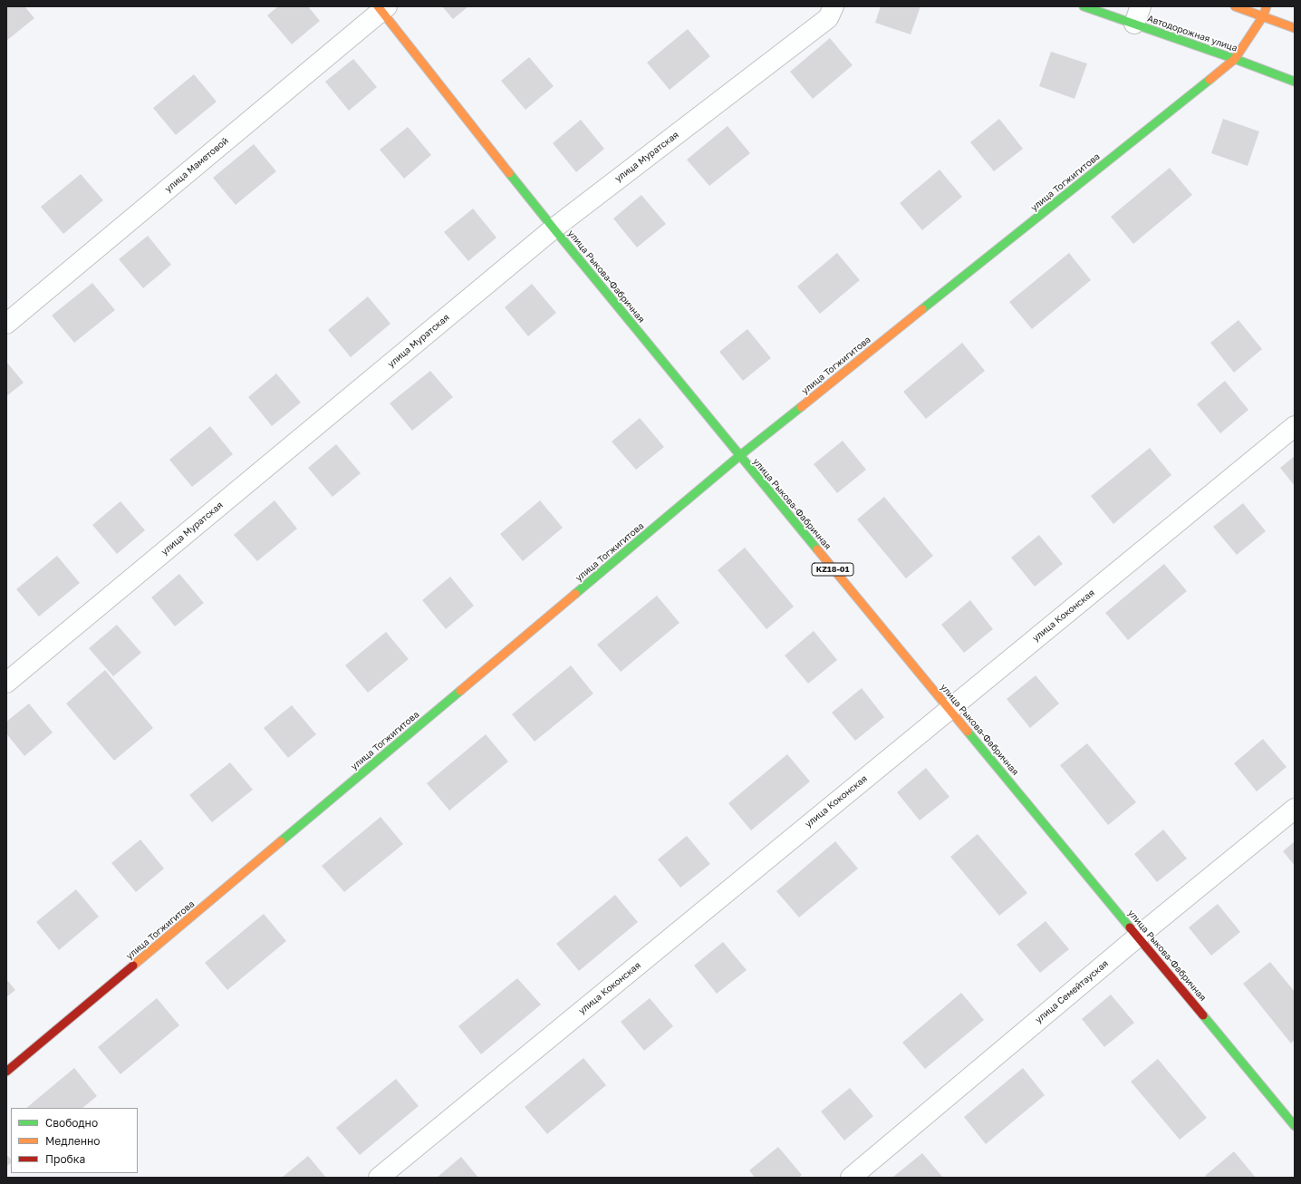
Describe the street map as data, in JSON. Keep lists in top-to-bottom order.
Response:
{
  "streets": {
    "main road": [
      "Автодорожная улица",
      "улица Тогжигитова",
      "улица Рыкова-Фабричная",
      "KZ18-01"
    ],
    "street": [
      "улица Муратская",
      "улица Маметовой",
      "улица Коконская",
      "улица Семейтауская"
    ]
  },
  "crossings": [
    ["Автодорожная улица", "улица Тогжигитова"],
    ["улица Муратская", "улица Рыкова-Фабричная"],
    ["улица Маметовой", "улица Рыкова-Фабричная"],
    ["улица Тогжигитова", "улица Рыкова-Фабричная"],
    ["улица Рыкова-Фабричная", "улица Коконская"],
    ["улица Рыкова-Фабричная", "улица Семейтауская"]
  ],
  "legend": ["Свободно", "Медленно", "Пробка"]
}
